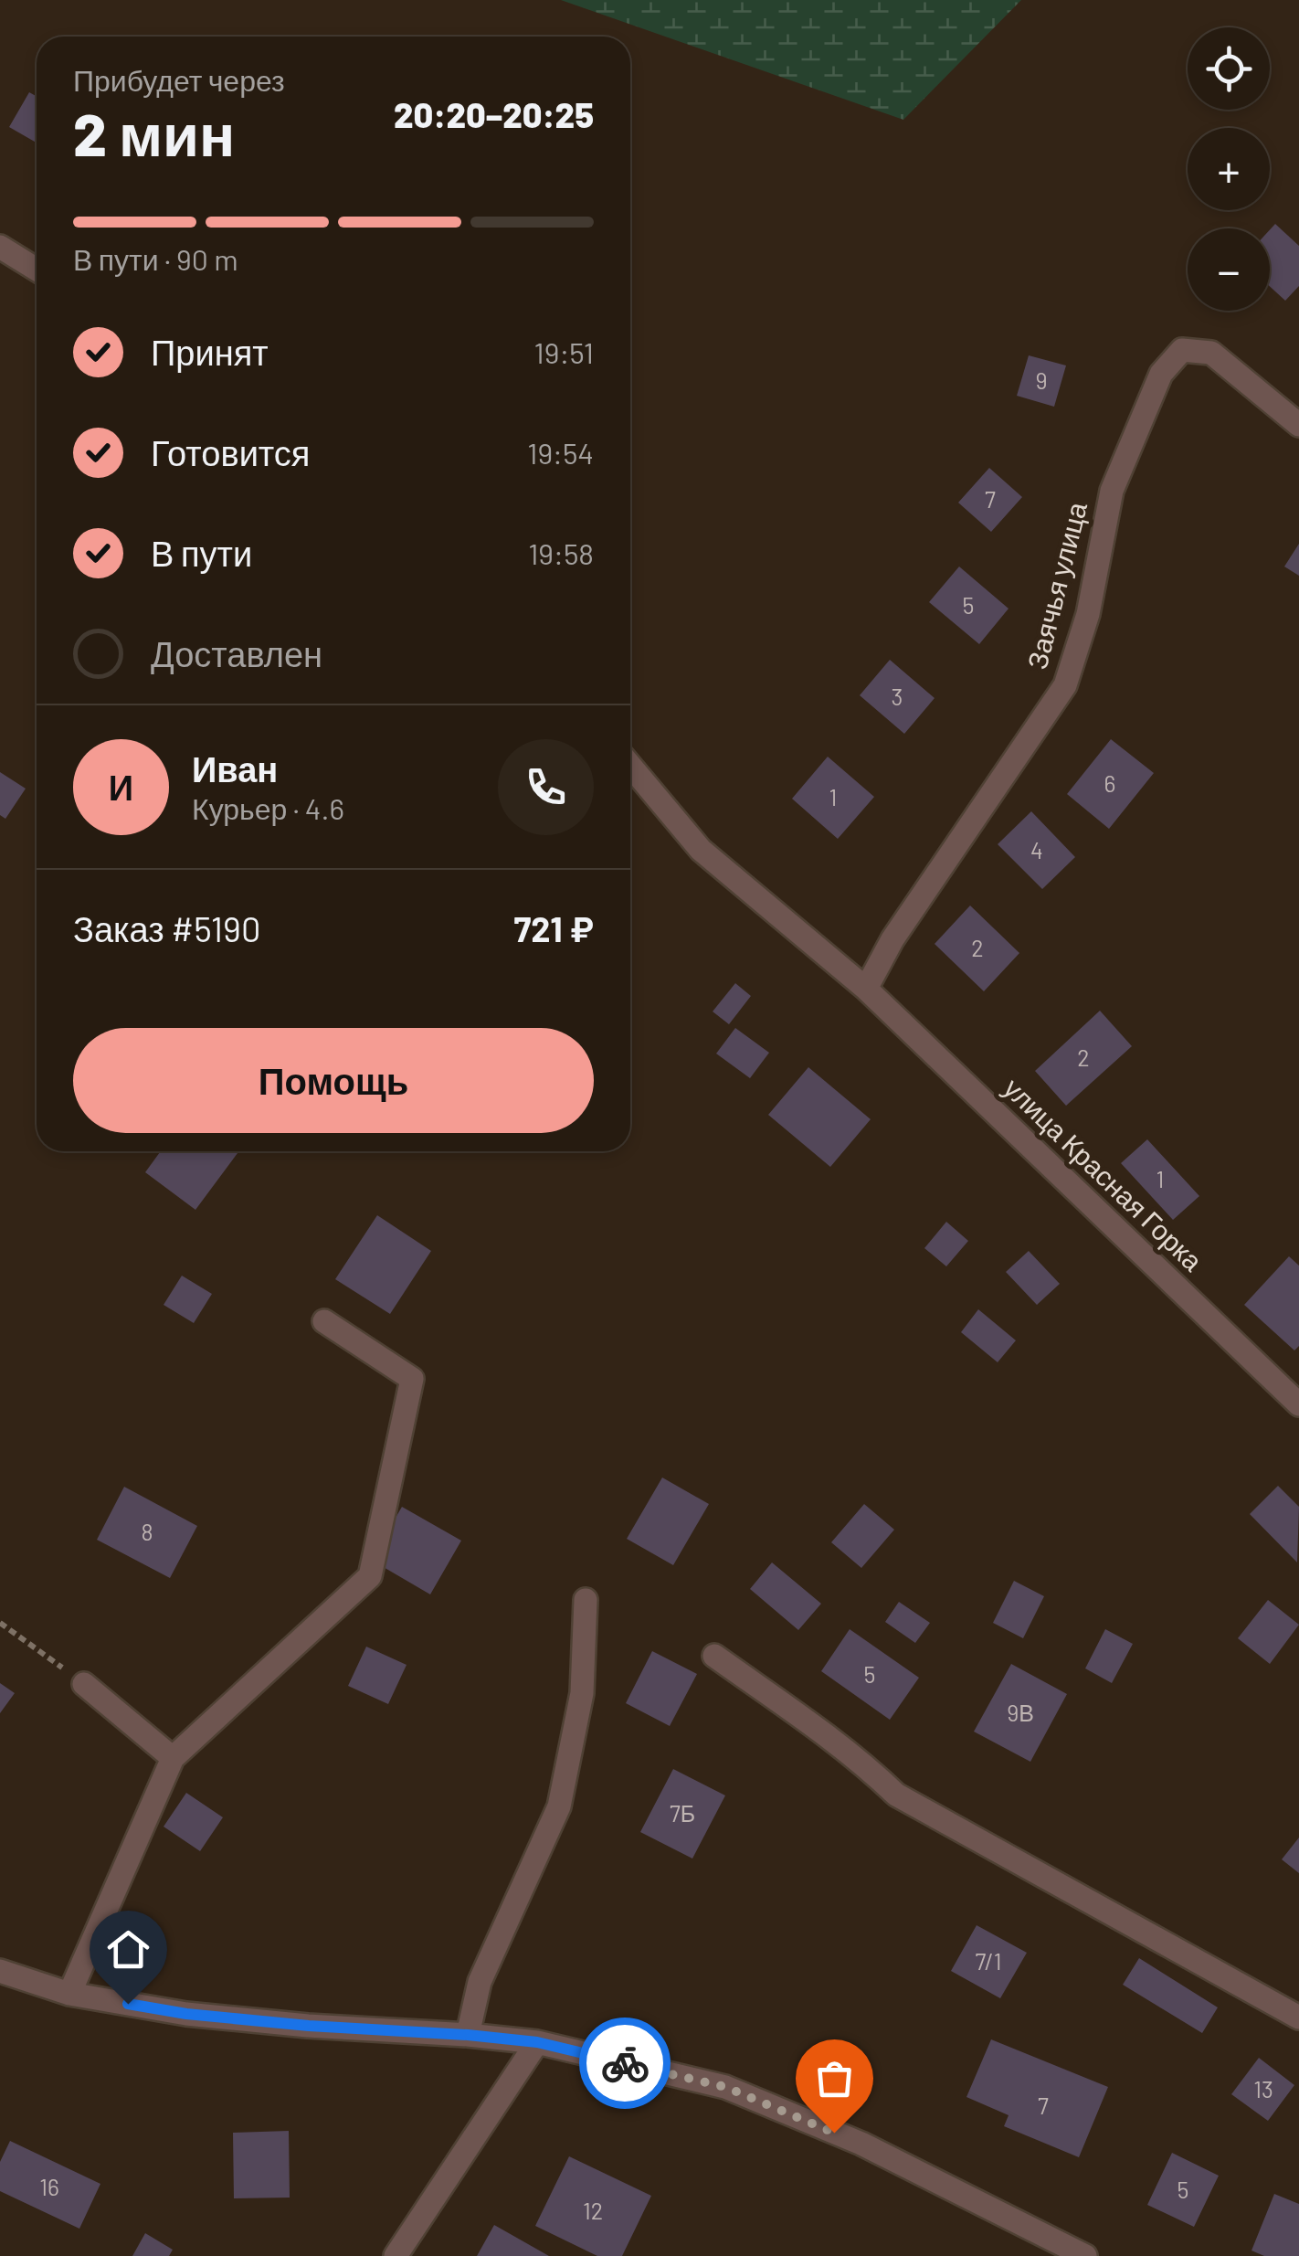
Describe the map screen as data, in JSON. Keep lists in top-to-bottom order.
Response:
{
  "streets": {
    "street": ["Заячья улица", "улица Красная Горка"]
  },
  "crossings": [
    ["Заячья улица", "улица Красная Горка"]
  ],
  "house_numbers": [
    "9",
    "7",
    "5",
    "3",
    "6",
    "1",
    "4",
    "2",
    "2",
    "1",
    "8",
    "5",
    "9В",
    "7Б",
    "7/1",
    "13",
    "7",
    "16",
    "5",
    "12"
  ],
  "page": {
    "map_buttons": ["+", "−"],
    "heading": ["2 мин", "Прибудет через", "20:20–20:25"],
    "panel": [
      "Иван",
      "Курьер · 4.6",
      "Заказ #5190",
      "721 ₽"
    ],
    "bar": "В пути · 90 m",
    "list": [
      ["Принят", "19:51"],
      ["Готовится", "19:54"],
      ["В пути", "19:58"],
      "Доставлен"
    ],
    "round": "И",
    "buttons": "Помощь"
  }
}
